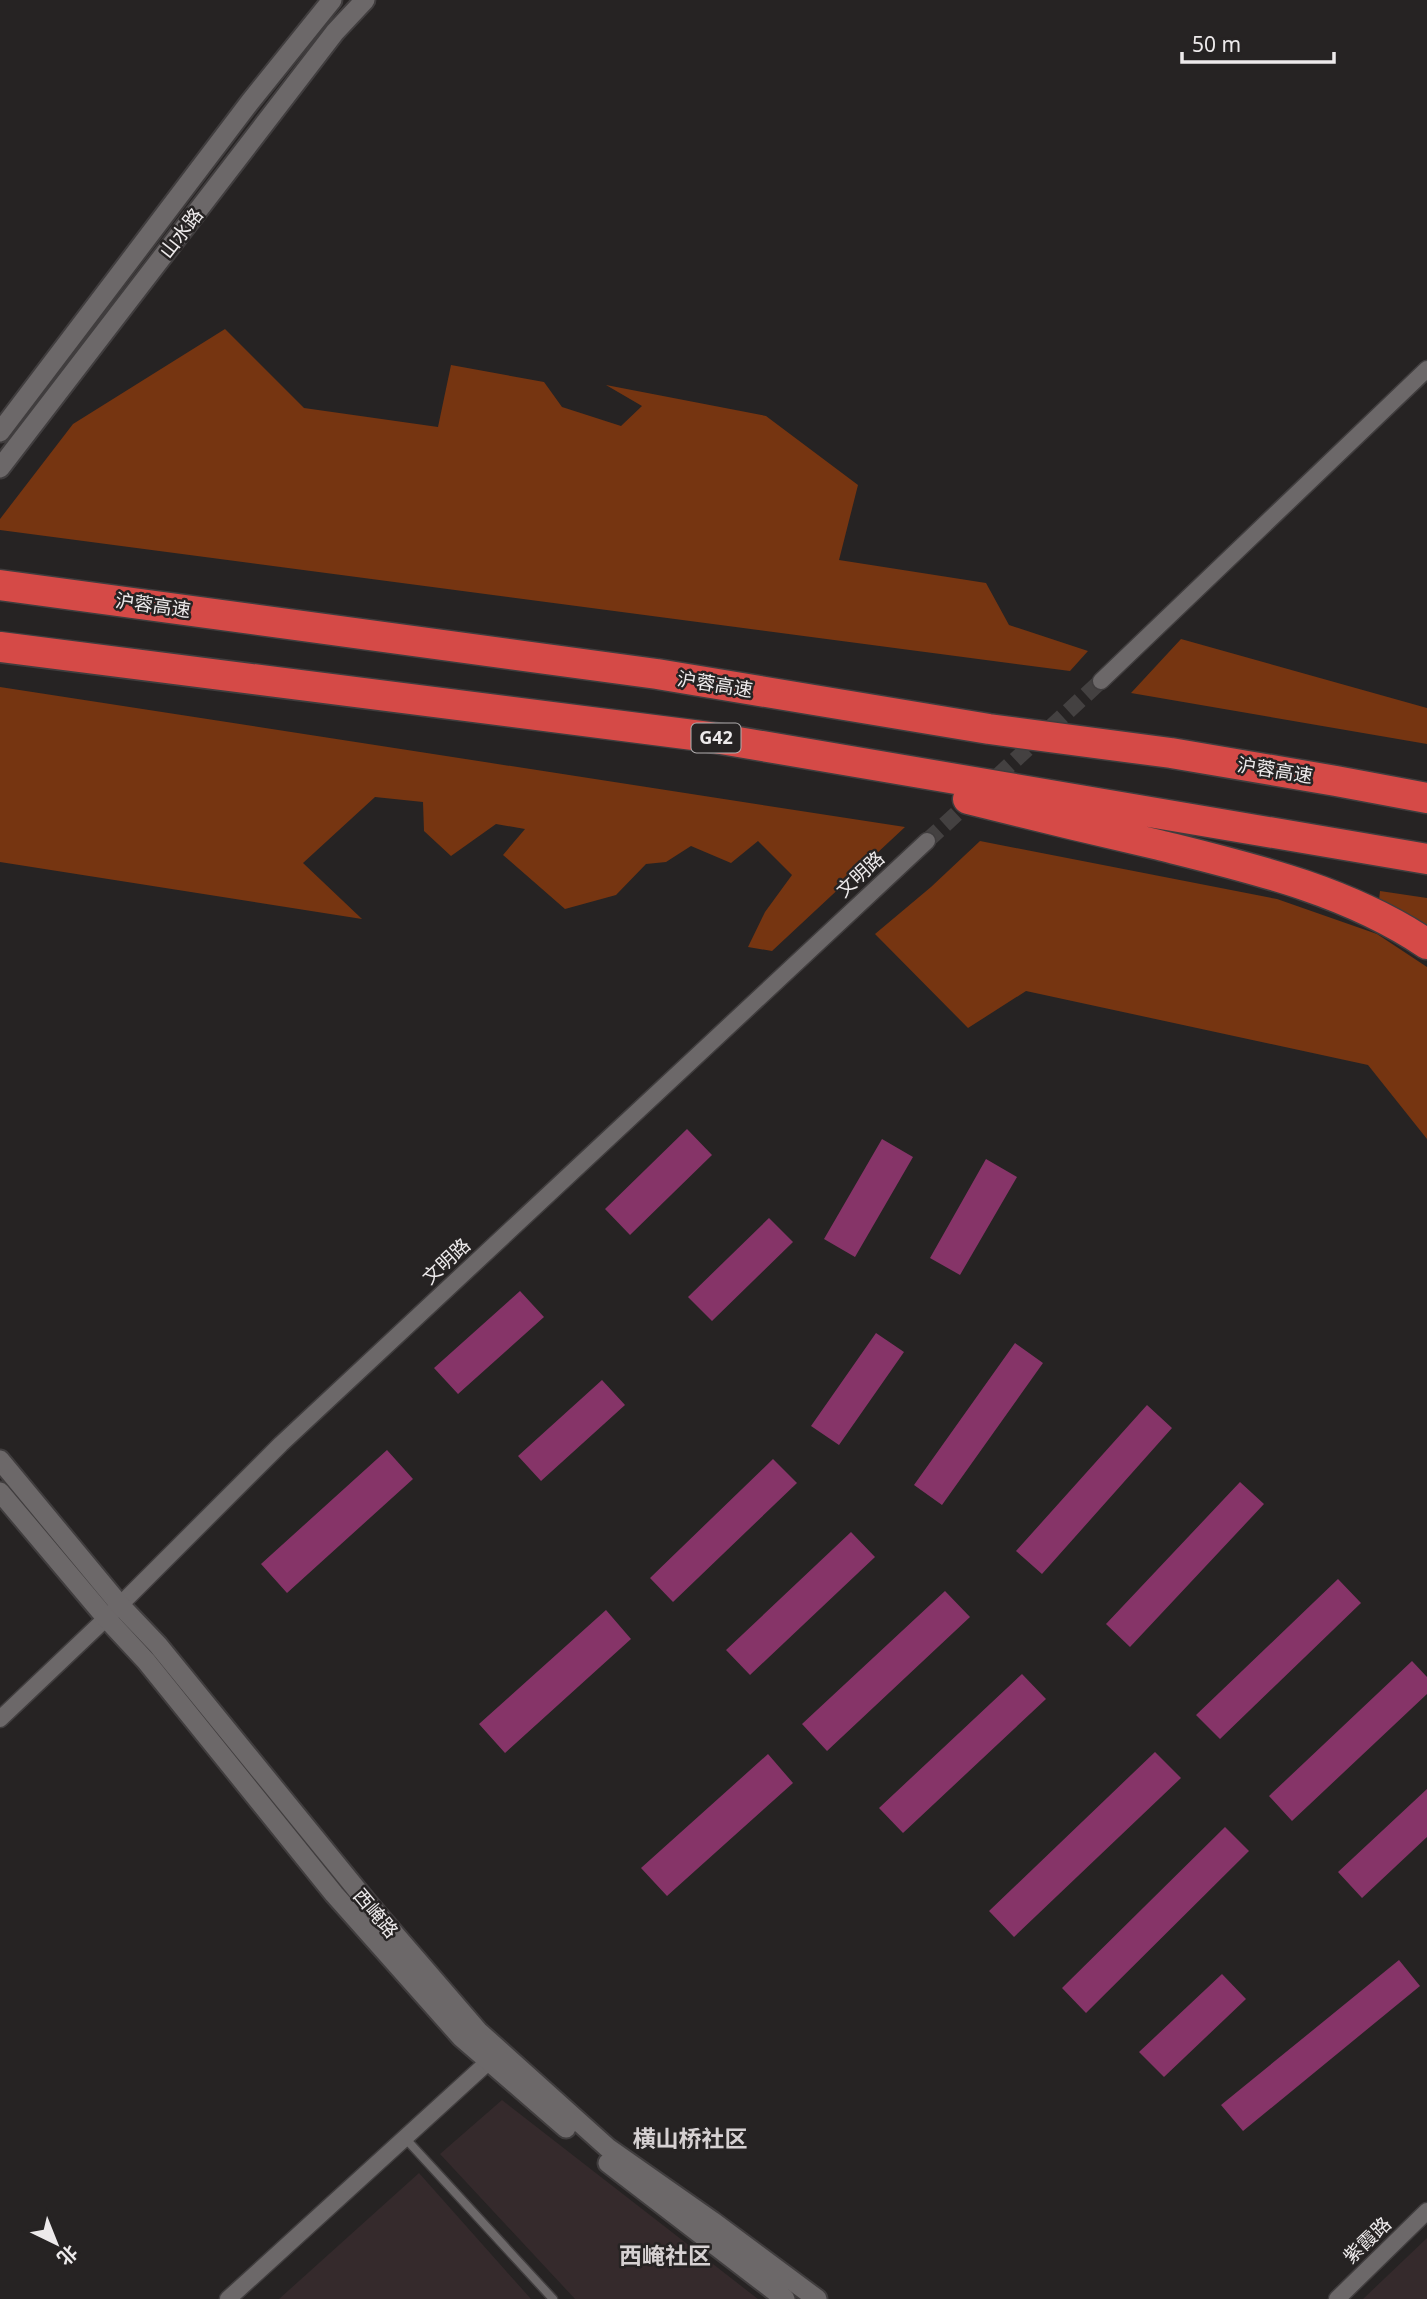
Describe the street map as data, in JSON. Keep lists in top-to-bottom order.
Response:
{
  "streets": {
    "highway": ["沪蓉高速", "G42"],
    "street": [
      "山水路",
      "文明路",
      "西崦路",
      "紫霞路"
    ]
  },
  "crossings": [
    ["文明路", "西崦路"]
  ],
  "districts": ["横山桥社区", "西崦社区"],
  "scale_bar": "50 m",
  "north": "bottom right"
}
